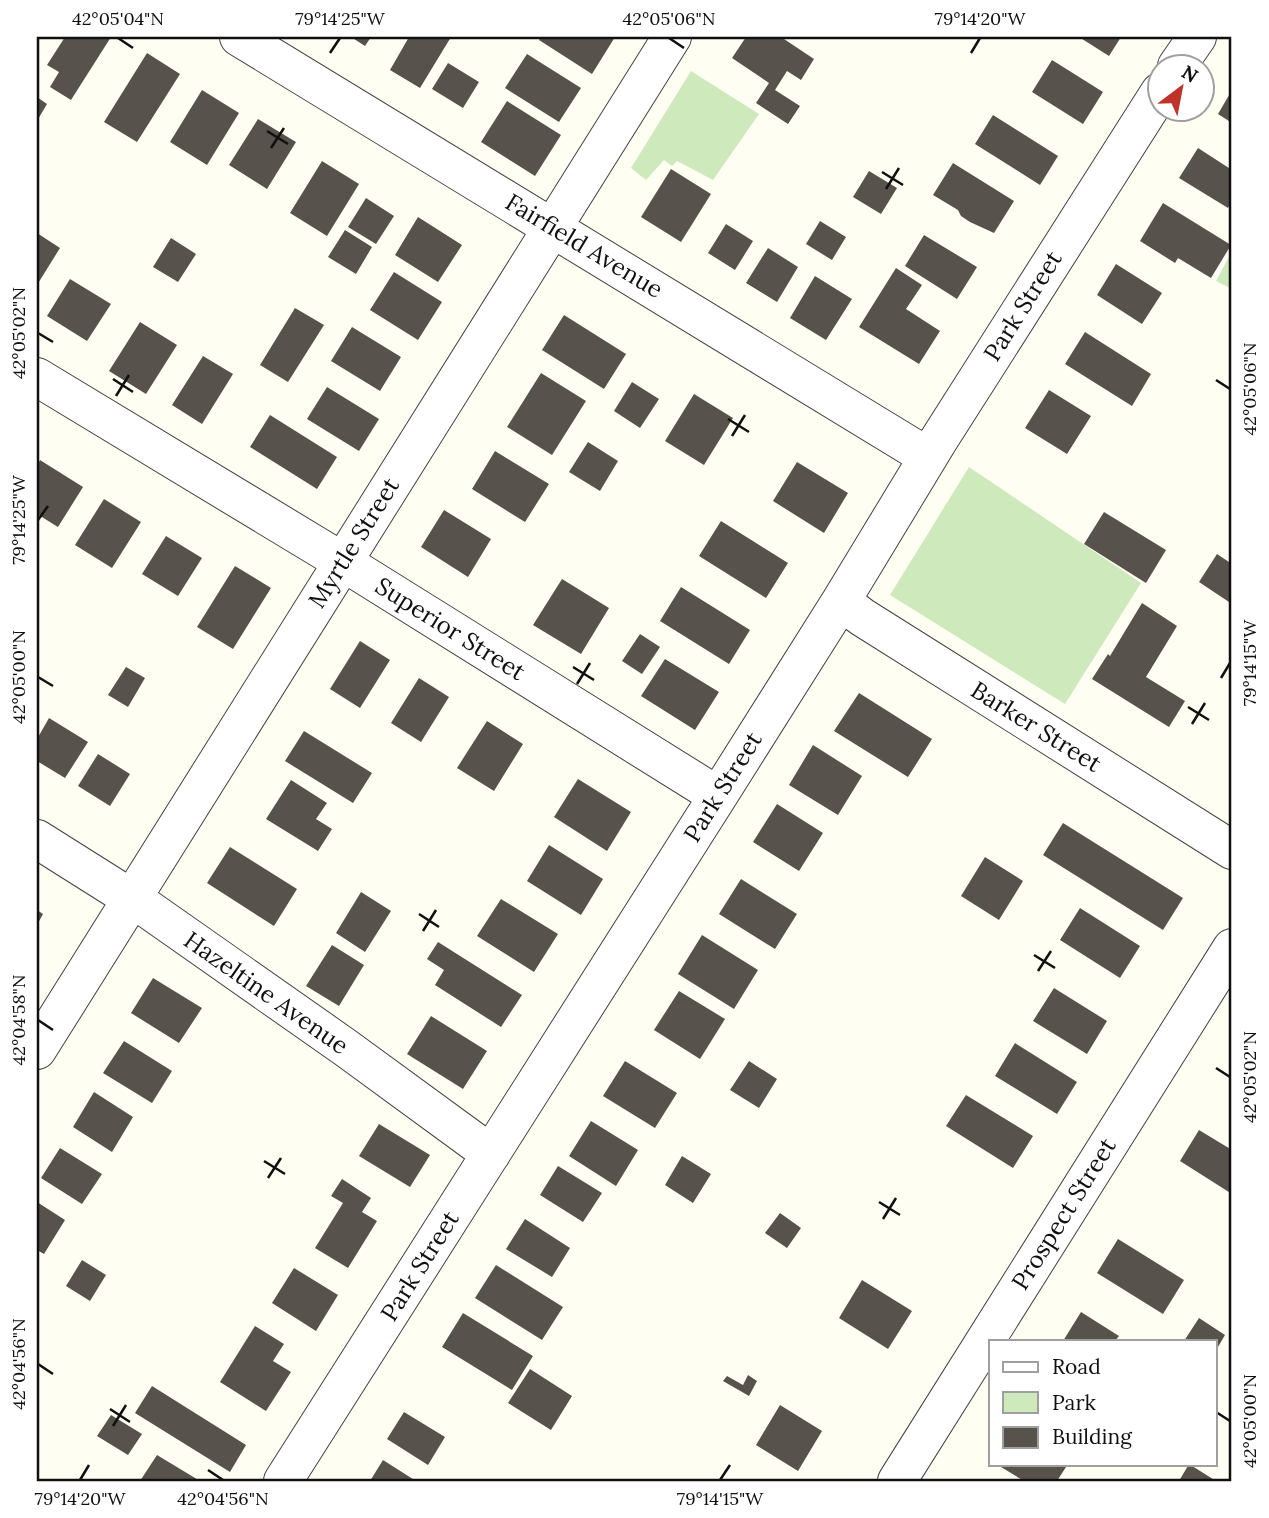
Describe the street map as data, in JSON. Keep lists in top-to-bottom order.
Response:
{
  "streets": {
    "street": [
      "Fairfield Avenue",
      "Park Street",
      "Myrtle Street",
      "Superior Street",
      "Barker Street",
      "Hazeltine Avenue",
      "Prospect Street"
    ]
  },
  "crossings": [
    ["Fairfield Avenue", "Park Street"],
    ["Fairfield Avenue", "Myrtle Street"],
    ["Park Street", "Superior Street"],
    ["Park Street", "Barker Street"],
    ["Park Street", "Hazeltine Avenue"],
    ["Myrtle Street", "Superior Street"],
    ["Myrtle Street", "Hazeltine Avenue"]
  ],
  "legend": ["Road", "Park", "Building"],
  "north": "top right",
  "coordinates": [
    "42°05'04\"N",
    "79°14'25\"W",
    "42°05'06\"N",
    "79°14'20\"W",
    "42°05'02\"N",
    "79°14'15\"W",
    "42°05'00\"N",
    "42°04'58\"N",
    "42°04'56\"N"
  ]
}
